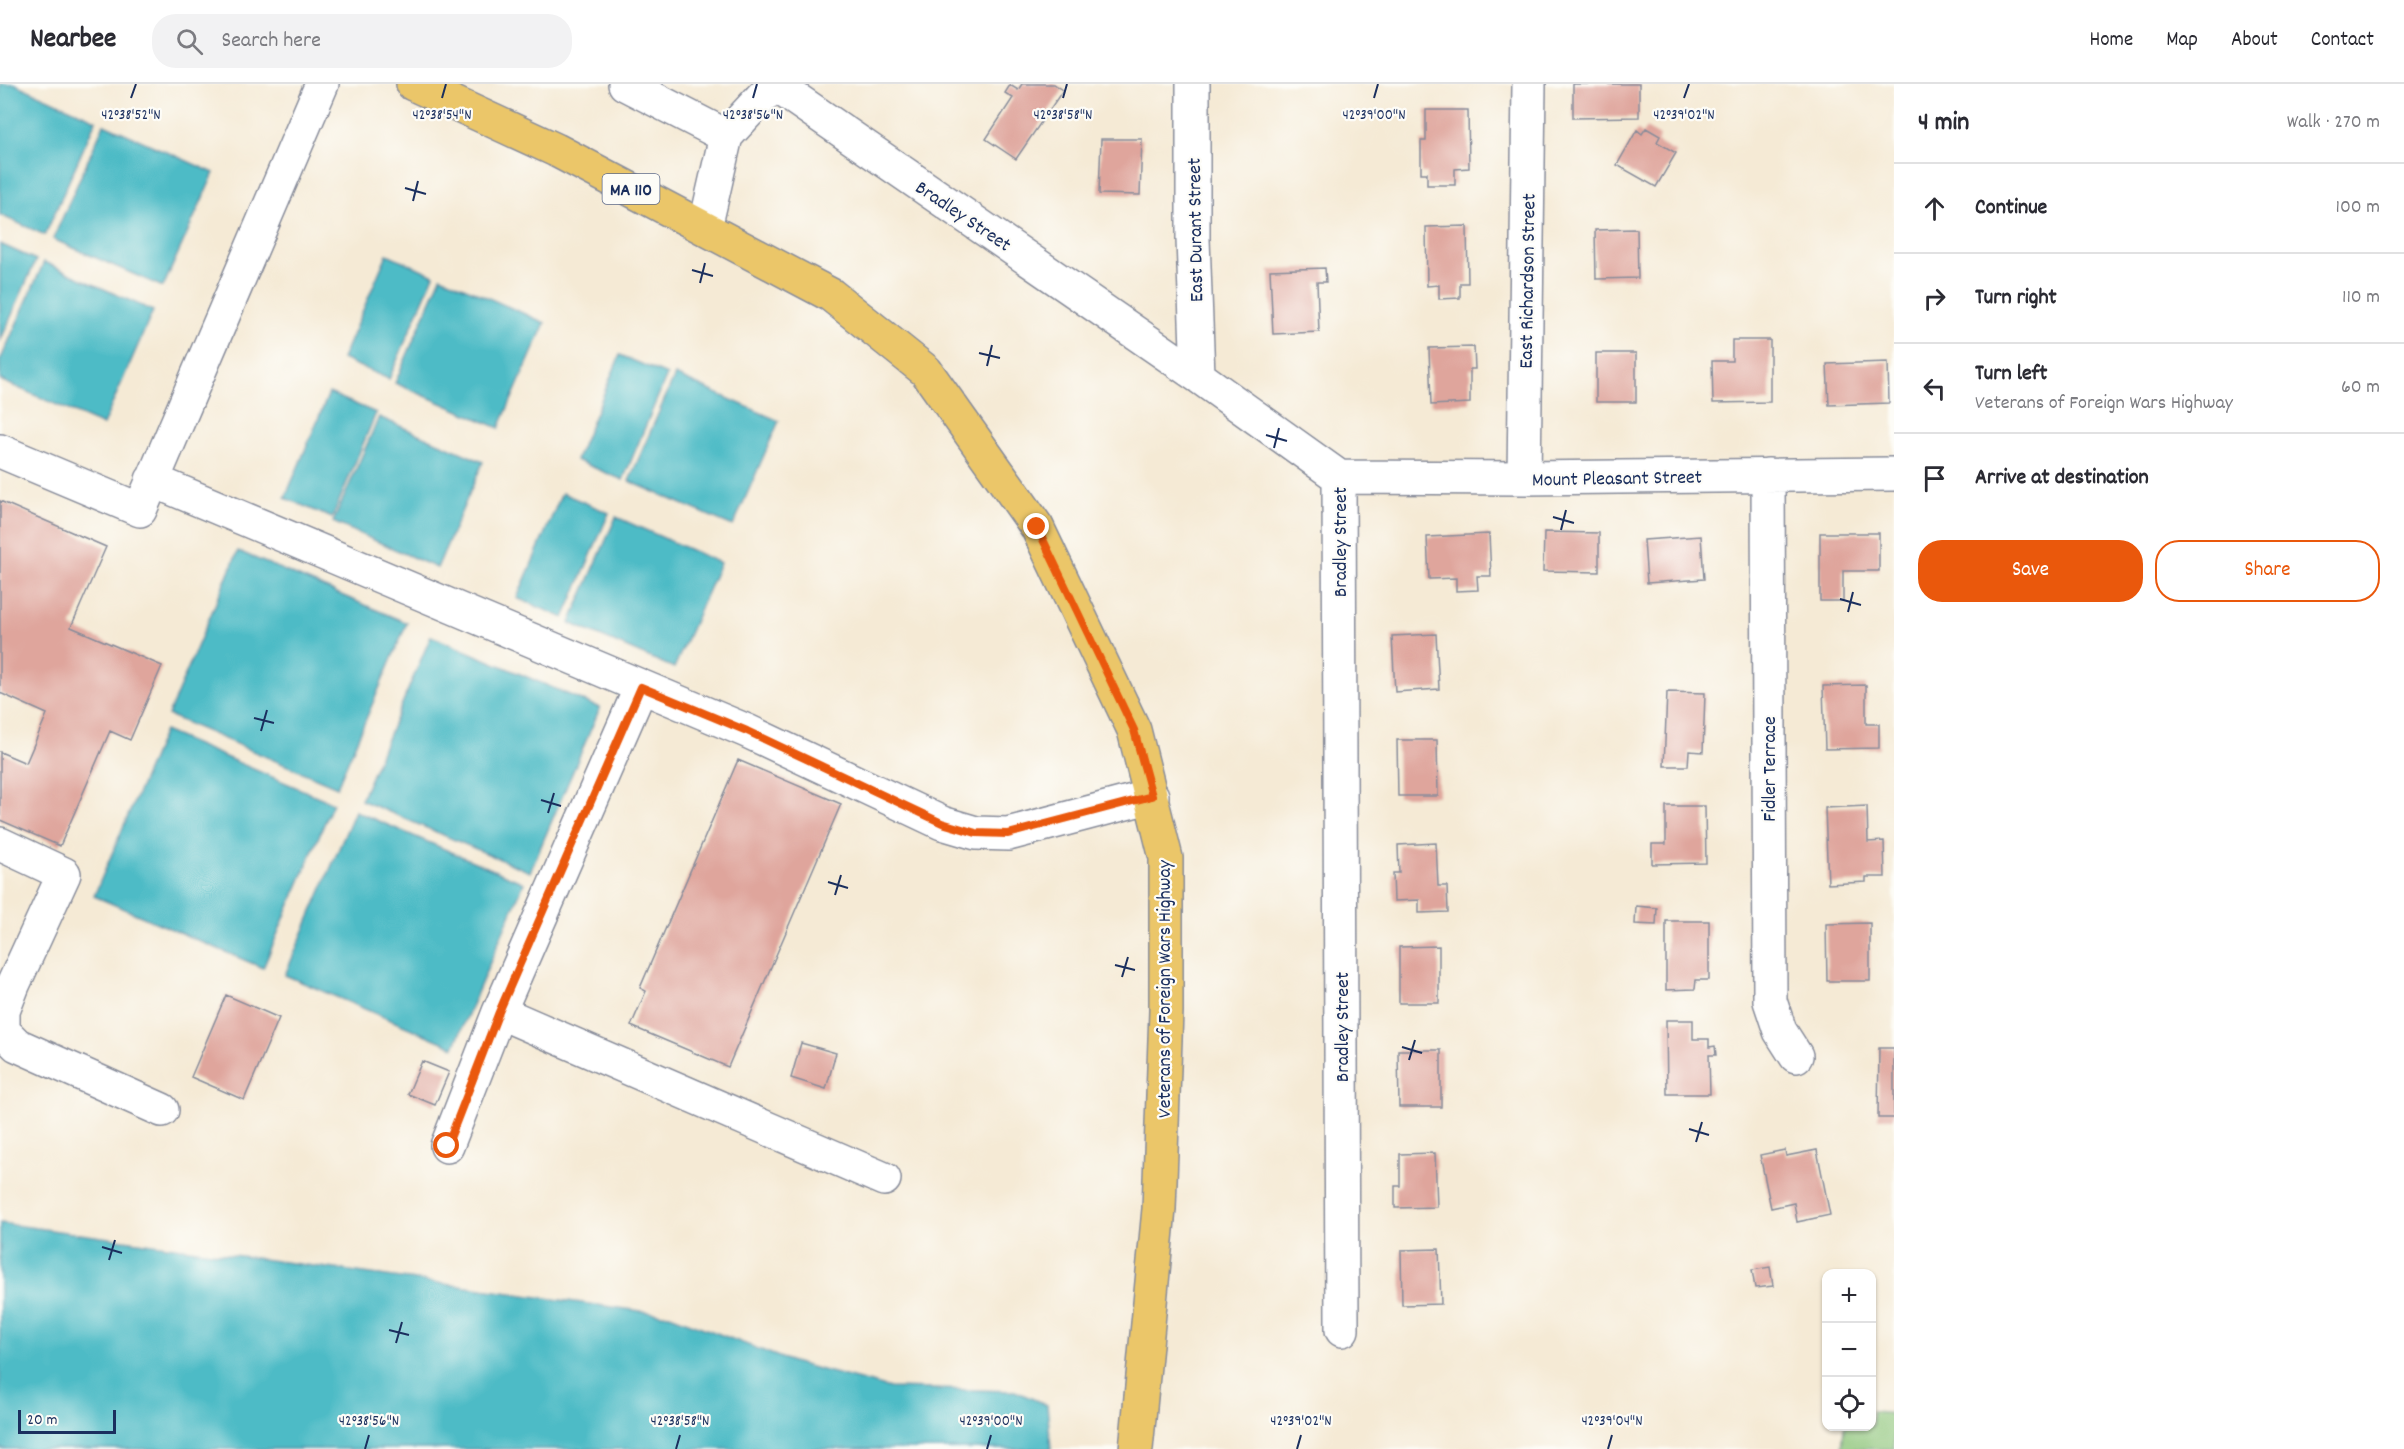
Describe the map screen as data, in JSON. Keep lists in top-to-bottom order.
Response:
{
  "streets": {
    "main road": ["MA 110", "Veterans of Foreign Wars Highway"],
    "street": [
      "Bradley Street",
      "East Durant Street",
      "East Richardson Street",
      "Mount Pleasant Street",
      "Fidler Terrace"
    ]
  },
  "crossings": [
    ["Bradley Street", "East Durant Street"],
    ["Bradley Street", "Mount Pleasant Street"],
    ["East Richardson Street", "Mount Pleasant Street"],
    ["Mount Pleasant Street", "Fidler Terrace"]
  ],
  "scale_bar": "20 m",
  "page": {
    "header": "Nearbee",
    "search": "Search here",
    "nav": [
      "Home",
      "Map",
      "About",
      "Contact"
    ],
    "heading": ["4 min", "Walk · 270 m"],
    "list": [
      ["Continue", "100 m"],
      ["Turn right", "110 m"],
      ["Turn left", "Veterans of Foreign Wars Highway", "60 m"],
      "Arrive at destination"
    ],
    "buttons": ["Save", "Share"],
    "map_buttons": ["+", "−"],
    "scale": "20 m"
  },
  "coordinates": [
    "42°38'52\"N",
    "42°38'54\"N",
    "42°38'56\"N",
    "42°38'58\"N",
    "42°39'00\"N",
    "42°39'02\"N",
    "42°39'04\"N"
  ]
}
